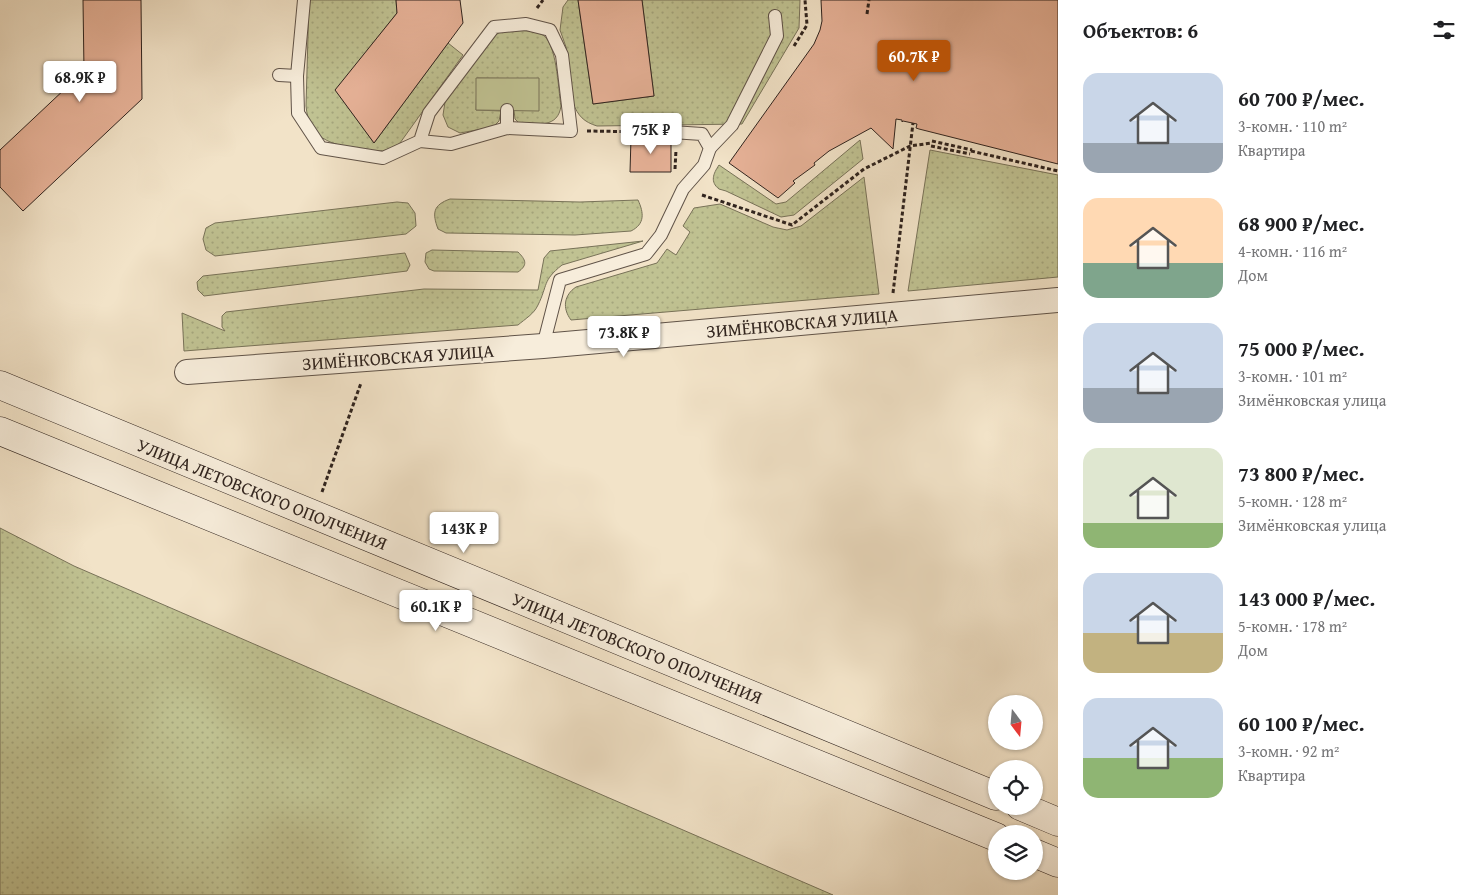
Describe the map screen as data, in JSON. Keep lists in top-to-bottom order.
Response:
{
  "streets": {
    "main road": ["УЛИЦА ЛЕТОВСКОГО ОПОЛЧЕНИЯ"],
    "street": ["ЗИМЁНКОВСКАЯ УЛИЦА"]
  },
  "north": "bottom",
  "page": {
    "heading": "Объектов: 6",
    "price": [
      "60.7K ₽",
      "68.9K ₽",
      "75K ₽",
      "73.8K ₽",
      "143K ₽",
      "60.1K ₽"
    ],
    "list": [
      {
        "name": "60 700 ₽/мес.",
        "note": "3-комн. · 110 m² · Квартира"
      },
      {
        "name": "68 900 ₽/мес.",
        "note": "4-комн. · 116 m² · Дом"
      },
      {
        "name": "75 000 ₽/мес.",
        "note": "3-комн. · 101 m² · Зимёнковская улица"
      },
      {
        "name": "73 800 ₽/мес.",
        "note": "5-комн. · 128 m² · Зимёнковская улица"
      },
      {
        "name": "143 000 ₽/мес.",
        "note": "5-комн. · 178 m² · Дом"
      },
      {
        "name": "60 100 ₽/мес.",
        "note": "3-комн. · 92 m² · Квартира"
      }
    ]
  }
}
